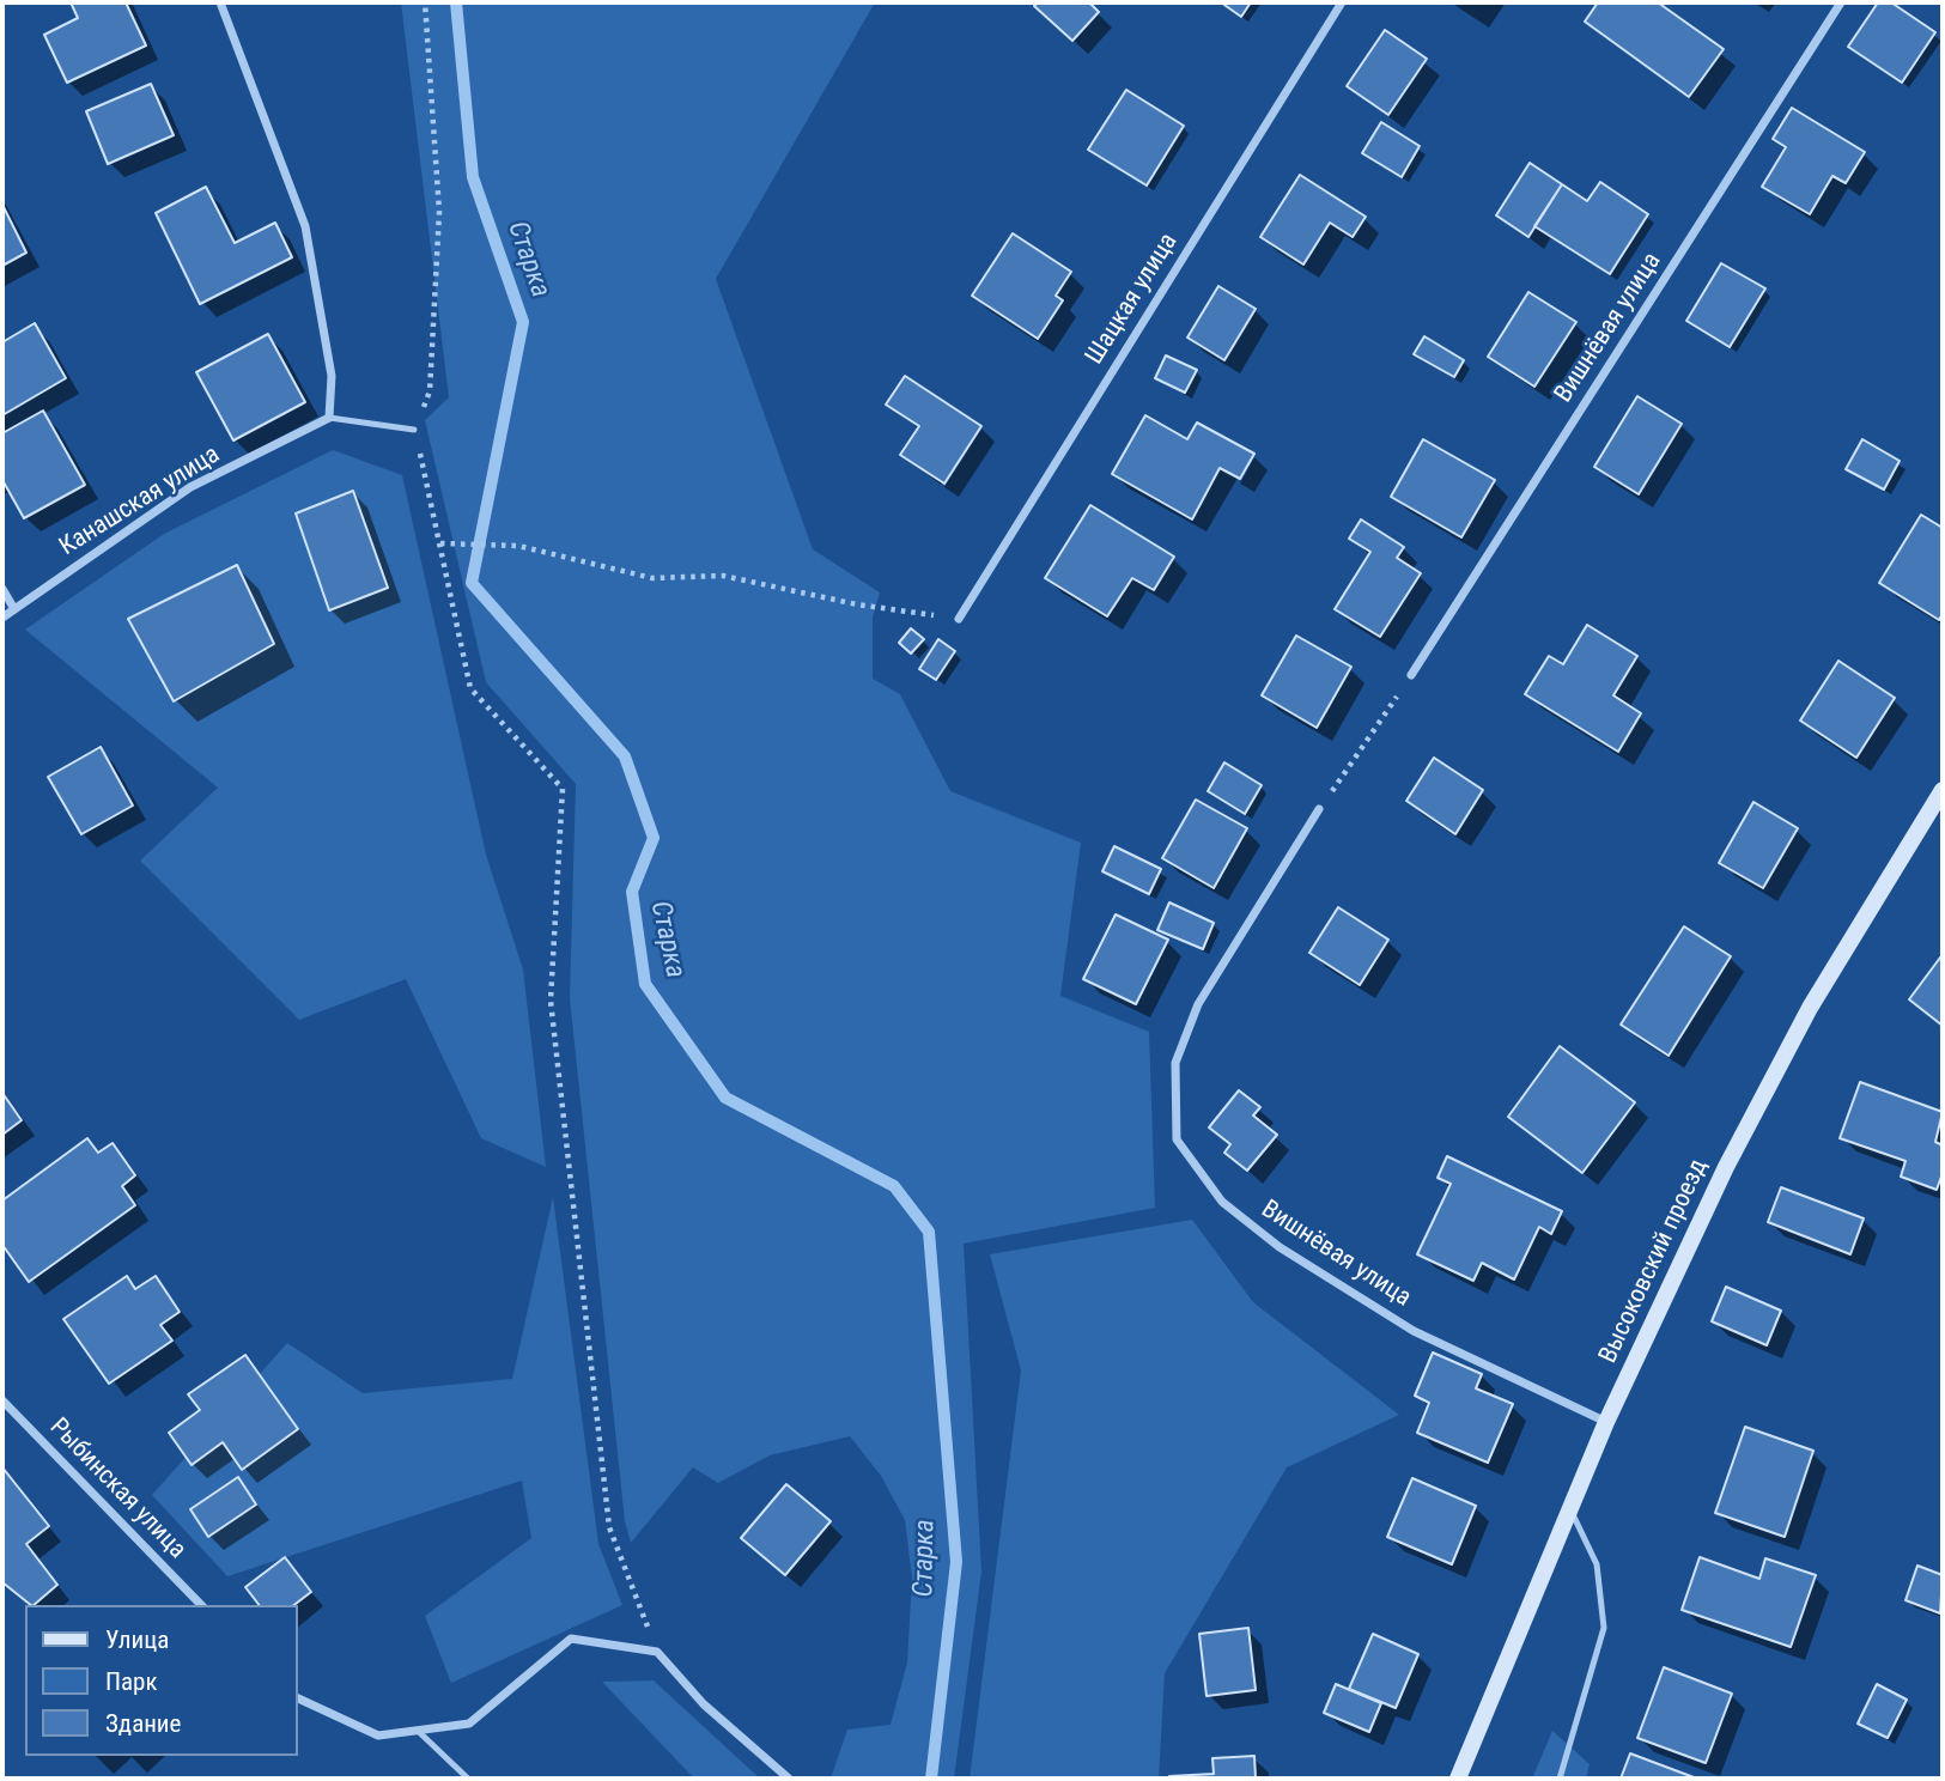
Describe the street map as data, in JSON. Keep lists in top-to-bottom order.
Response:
{
  "streets": {
    "street": [
      "Шацкая улица",
      "Вишнёвая улица",
      "Канашская улица",
      "Высоковский проезд",
      "Рыбинская улица"
    ]
  },
  "crossings": [
    ["Вишнёвая улица", "Высоковский проезд"]
  ],
  "water": ["Старка"],
  "legend": ["Улица", "Парк", "Здание"]
}
